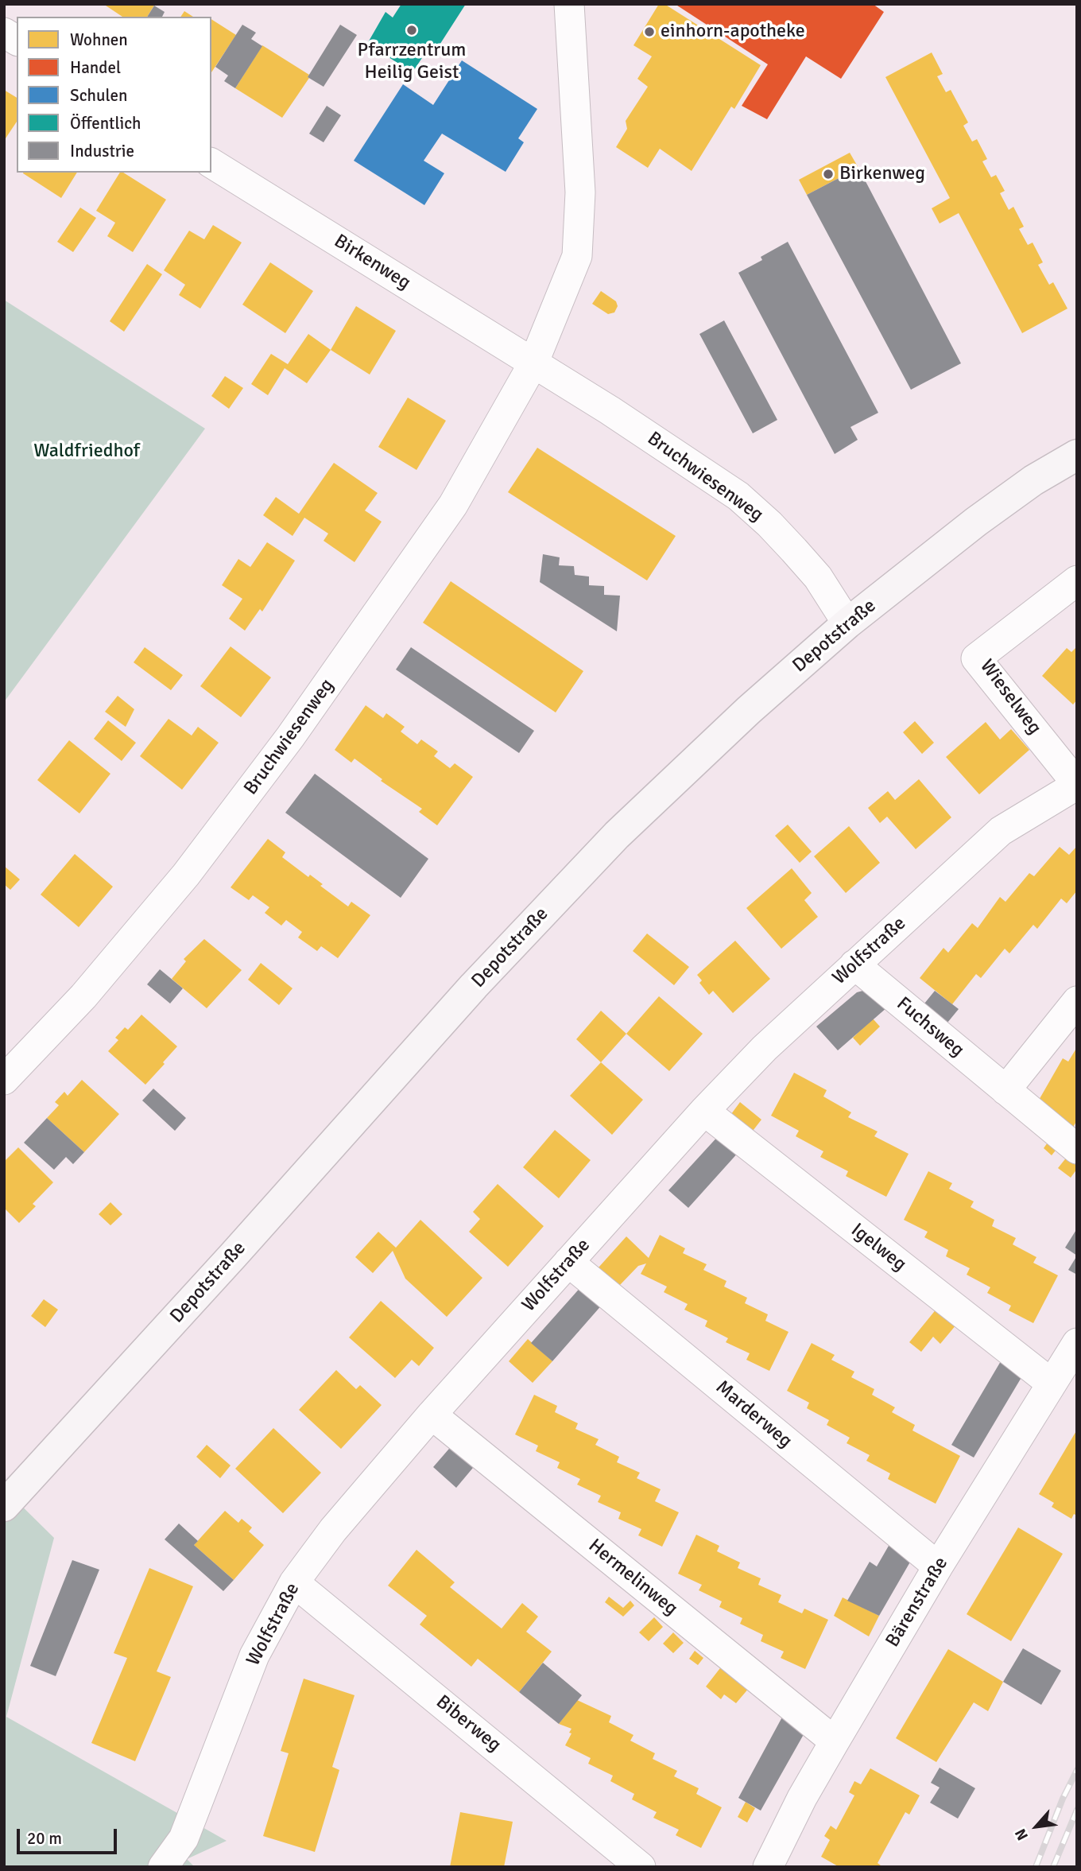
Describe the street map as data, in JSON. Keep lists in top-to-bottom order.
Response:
{
  "streets": {
    "main road": ["Depotstraße"],
    "street": [
      "Birkenweg",
      "Bruchwiesenweg",
      "Wieselweg",
      "Wolfstraße",
      "Fuchsweg",
      "Igelweg",
      "Marderweg",
      "Hermelinweg",
      "Bärenstraße",
      "Biberweg"
    ]
  },
  "crossings": [
    ["Birkenweg", "Bruchwiesenweg"],
    ["Bruchwiesenweg", "Depotstraße"],
    ["Wieselweg", "Wolfstraße"],
    ["Wolfstraße", "Fuchsweg"],
    ["Wolfstraße", "Igelweg"],
    ["Wolfstraße", "Marderweg"],
    ["Wolfstraße", "Hermelinweg"],
    ["Wolfstraße", "Biberweg"],
    ["Igelweg", "Bärenstraße"],
    ["Marderweg", "Bärenstraße"],
    ["Hermelinweg", "Bärenstraße"]
  ],
  "parks": ["Waldfriedhof"],
  "places": ["Pfarrzentrum Heilig Geist", "einhorn-apotheke", "Birkenweg"],
  "legend": [
    "Wohnen",
    "Handel",
    "Schulen",
    "Öffentlich",
    "Industrie"
  ],
  "scale_bar": "20 m",
  "north": "bottom left"
}
